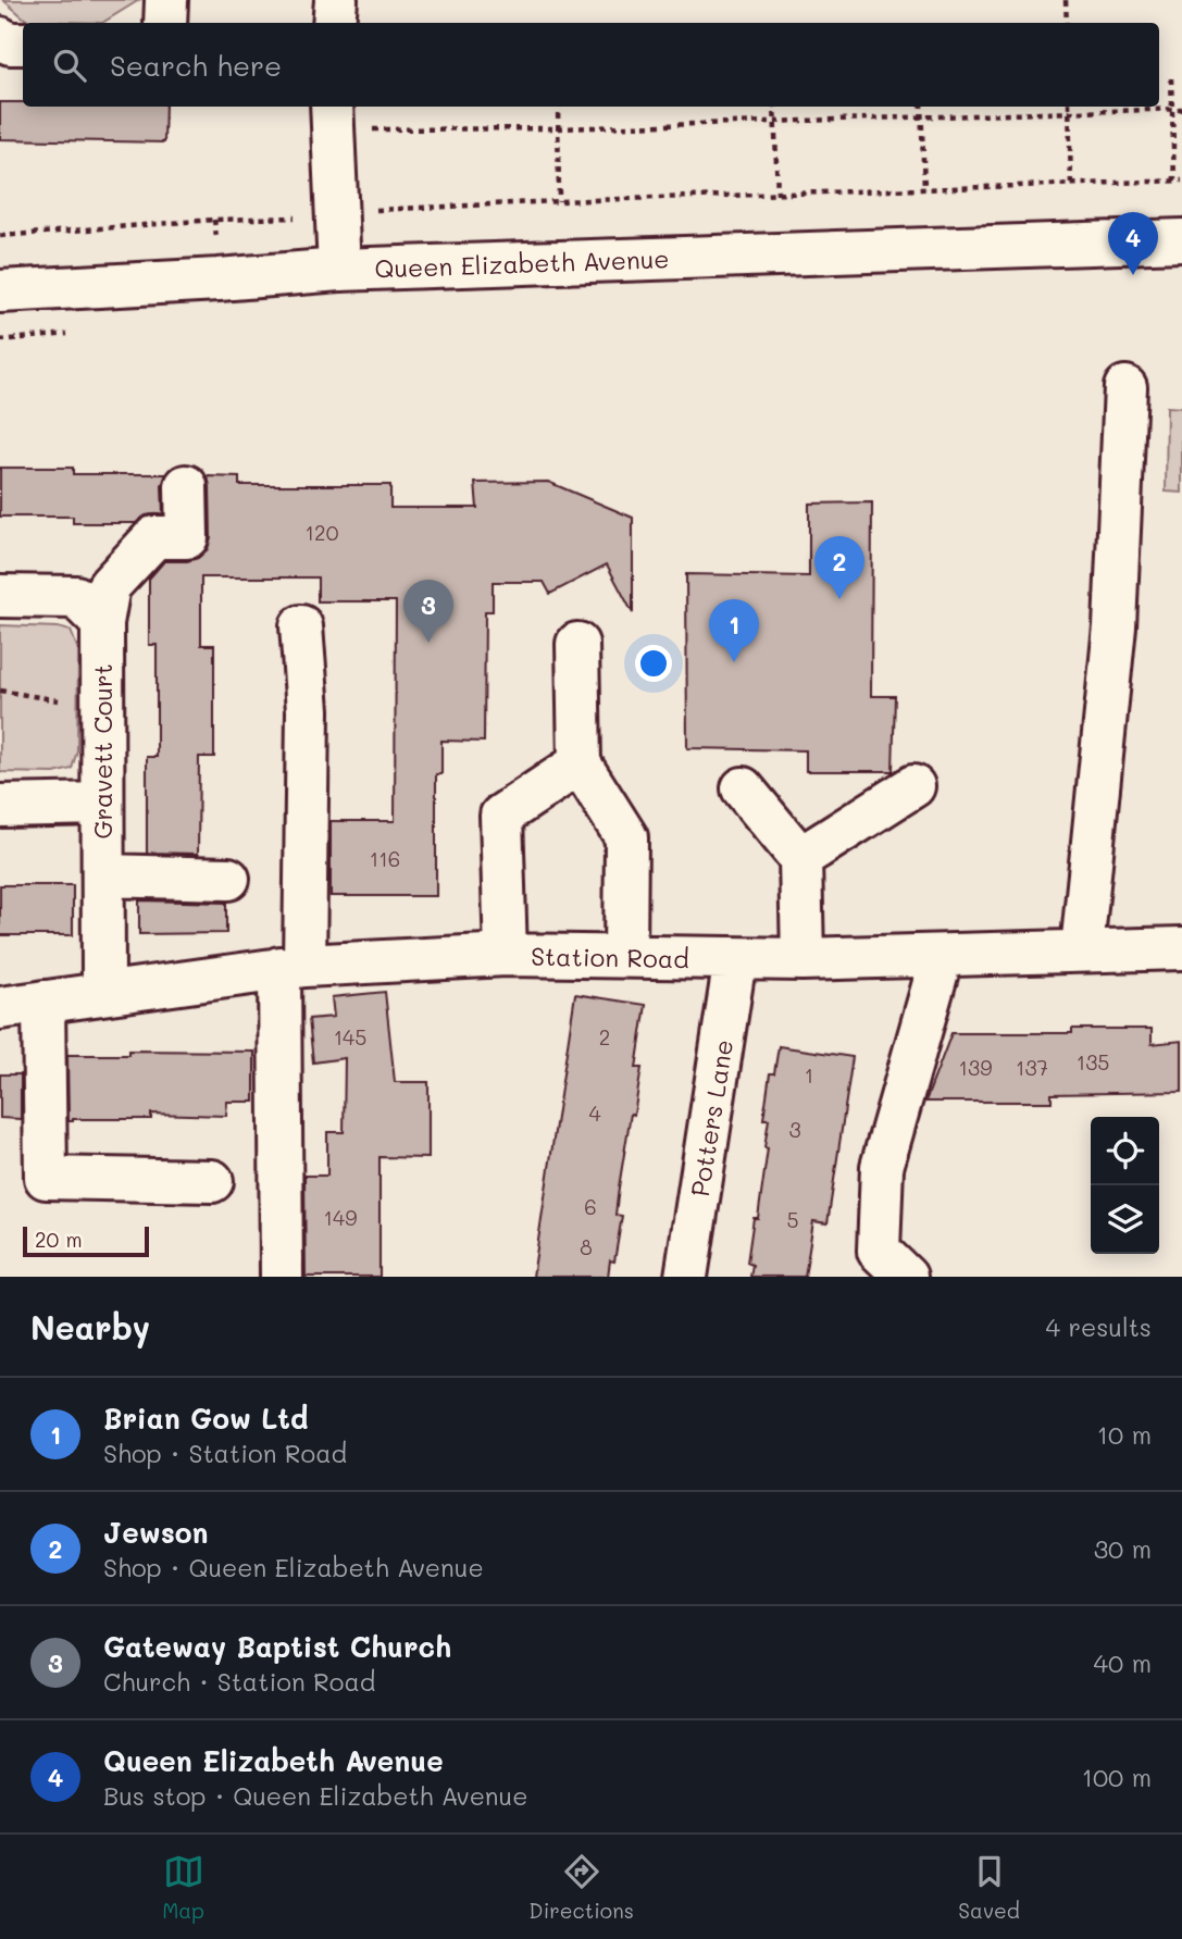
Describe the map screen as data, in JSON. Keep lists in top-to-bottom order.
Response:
{
  "streets": {
    "street": [
      "Queen Elizabeth Avenue",
      "Gravett Court",
      "Station Road",
      "Potters Lane"
    ]
  },
  "crossings": [
    ["Gravett Court", "Station Road"],
    ["Station Road", "Potters Lane"]
  ],
  "house_numbers": [
    "120",
    "116",
    "145",
    "2",
    "135",
    "139",
    "137",
    "1",
    "4",
    "3",
    "6",
    "149",
    "5",
    "8"
  ],
  "scale_bar": "20 m",
  "page": {
    "search": "Search here",
    "pins": [
      "4",
      "2",
      "3",
      "1"
    ],
    "scale": "20 m",
    "heading": ["Nearby", "4 results"],
    "list": [
      {
        "mark": "1",
        "name": "Brian Gow Ltd",
        "note": "Shop · Station Road",
        "value": "10 m"
      },
      {
        "mark": "2",
        "name": "Jewson",
        "note": "Shop · Queen Elizabeth Avenue",
        "value": "30 m"
      },
      {
        "mark": "3",
        "name": "Gateway Baptist Church",
        "note": "Church · Station Road",
        "value": "40 m"
      },
      {
        "mark": "4",
        "name": "Queen Elizabeth Avenue",
        "note": "Bus stop · Queen Elizabeth Avenue",
        "value": "100 m"
      }
    ],
    "nav": ["Map", "Directions", "Saved"]
  }
}
